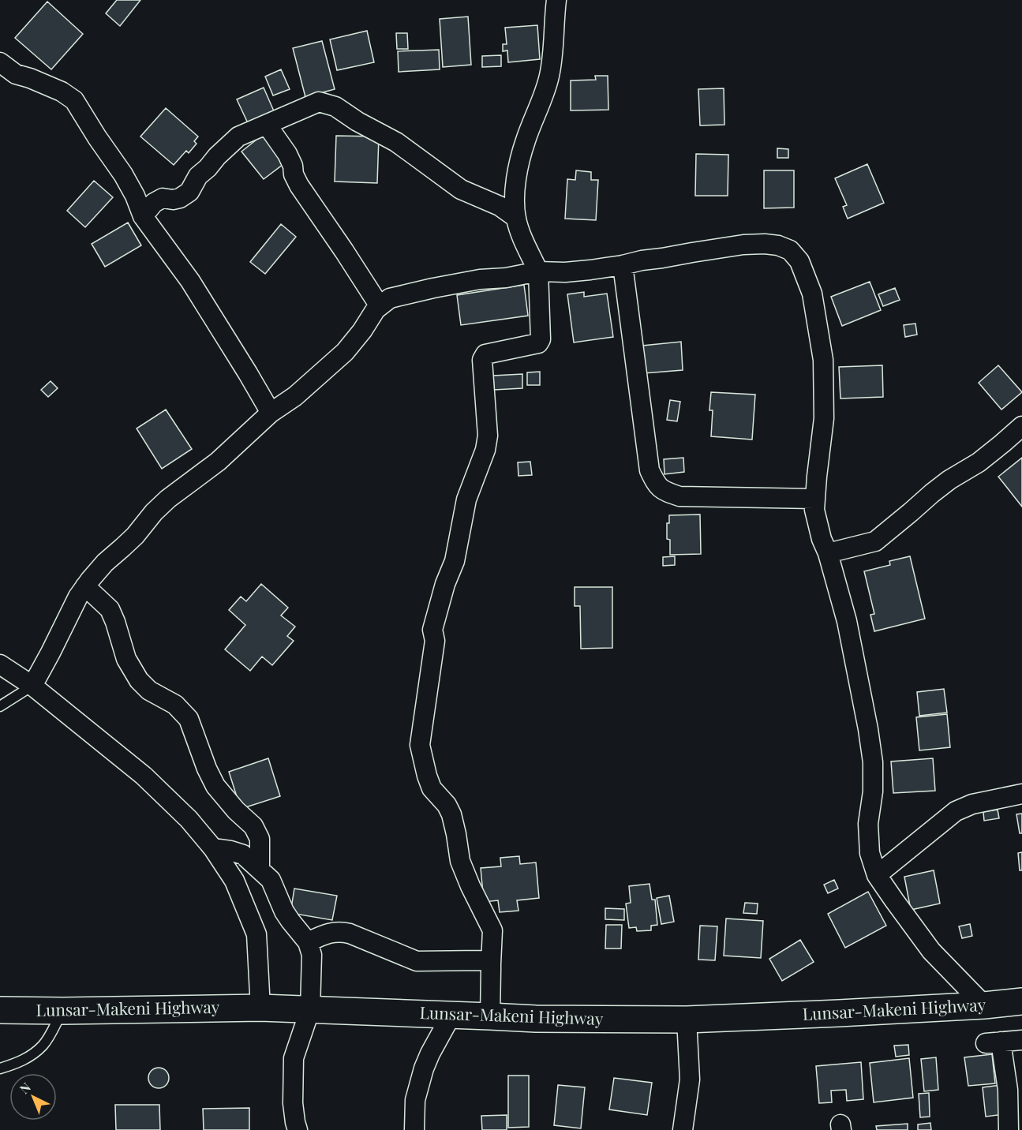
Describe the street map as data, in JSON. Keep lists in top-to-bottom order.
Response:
{
  "streets": {
    "main road": ["Lunsar-Makeni Highway"]
  },
  "north": "top left"
}
